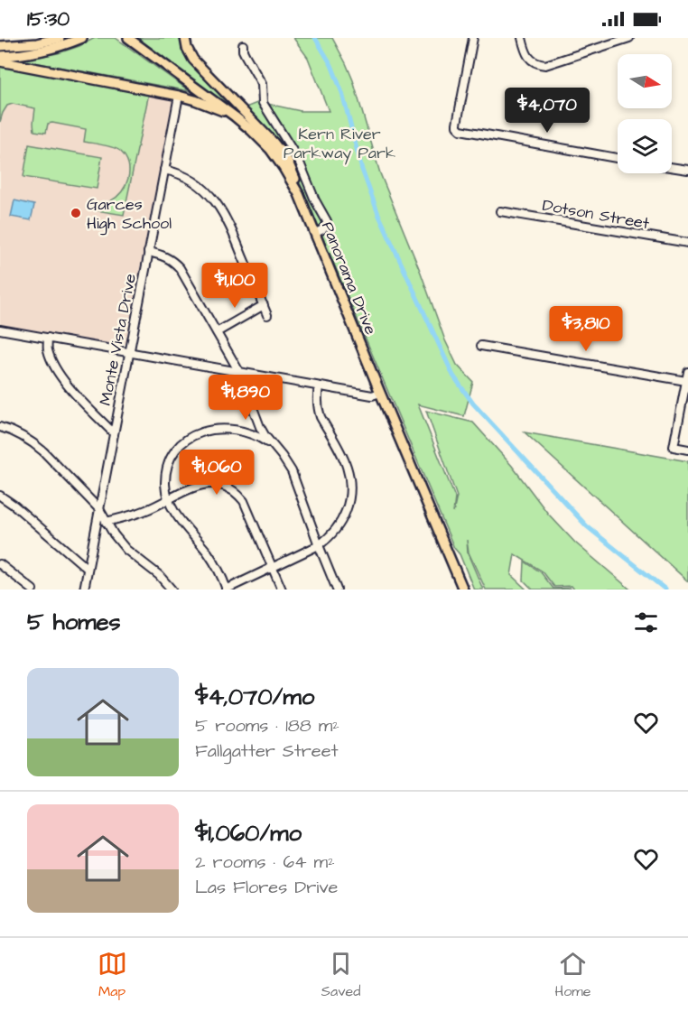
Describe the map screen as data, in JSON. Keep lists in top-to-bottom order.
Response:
{
  "streets": {
    "main road": ["Panorama Drive"],
    "street": ["Dotson Street", "Monte Vista Drive"]
  },
  "parks": ["Kern River Parkway Park"],
  "places": ["Garces High School"],
  "north": "right",
  "page": {
    "status": "15:30",
    "price": [
      "$4,070",
      "$1,100",
      "$3,810",
      "$1,890",
      "$1,060"
    ],
    "heading": "5 homes",
    "list": [
      {
        "name": "$4,070/mo",
        "note": "5 rooms · 188 m² · Fallgatter Street"
      },
      {
        "name": "$1,060/mo",
        "note": "2 rooms · 64 m² · Las Flores Drive"
      }
    ],
    "tabs": ["Map", "Saved", "Home"]
  }
}
